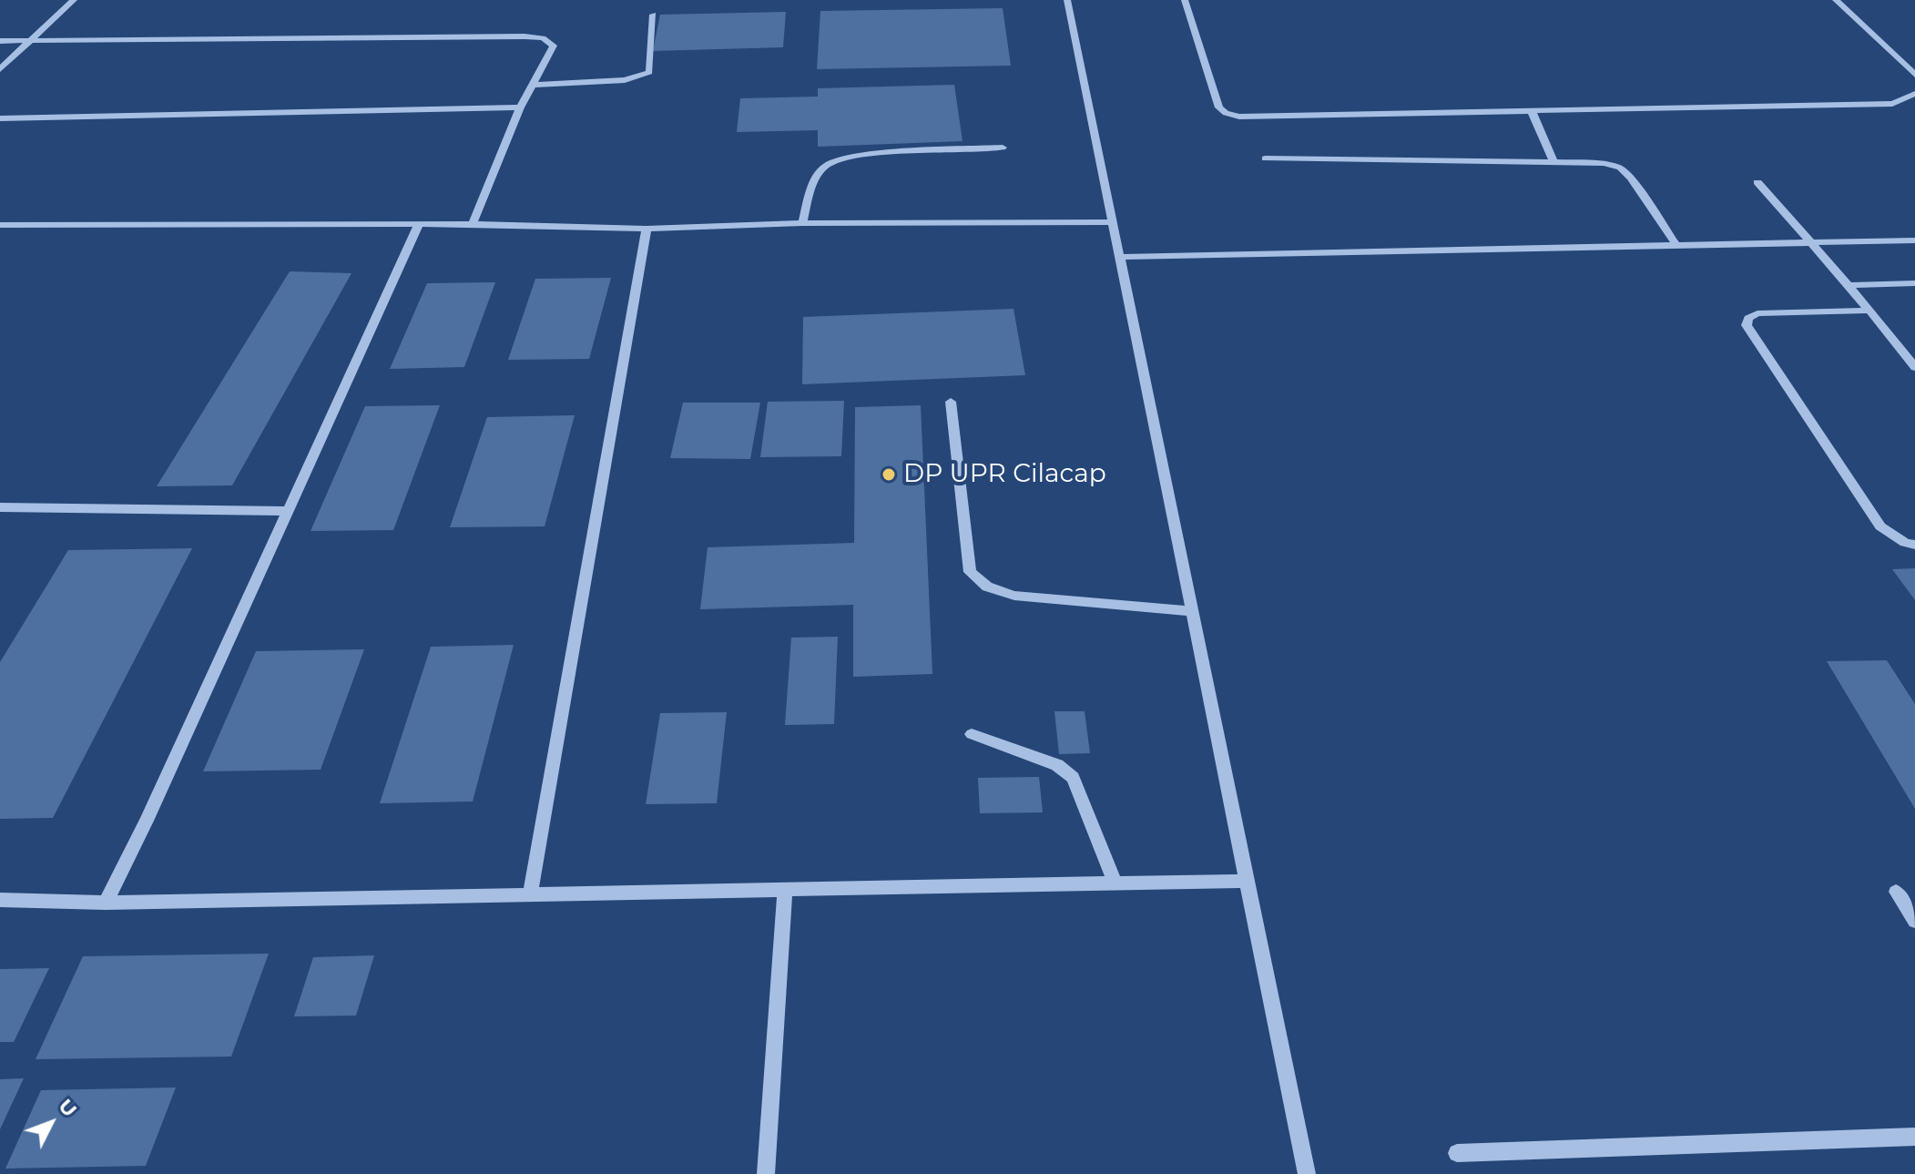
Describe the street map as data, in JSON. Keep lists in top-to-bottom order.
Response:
{
  "places": ["DP UPR Cilacap"],
  "north": "top right"
}
